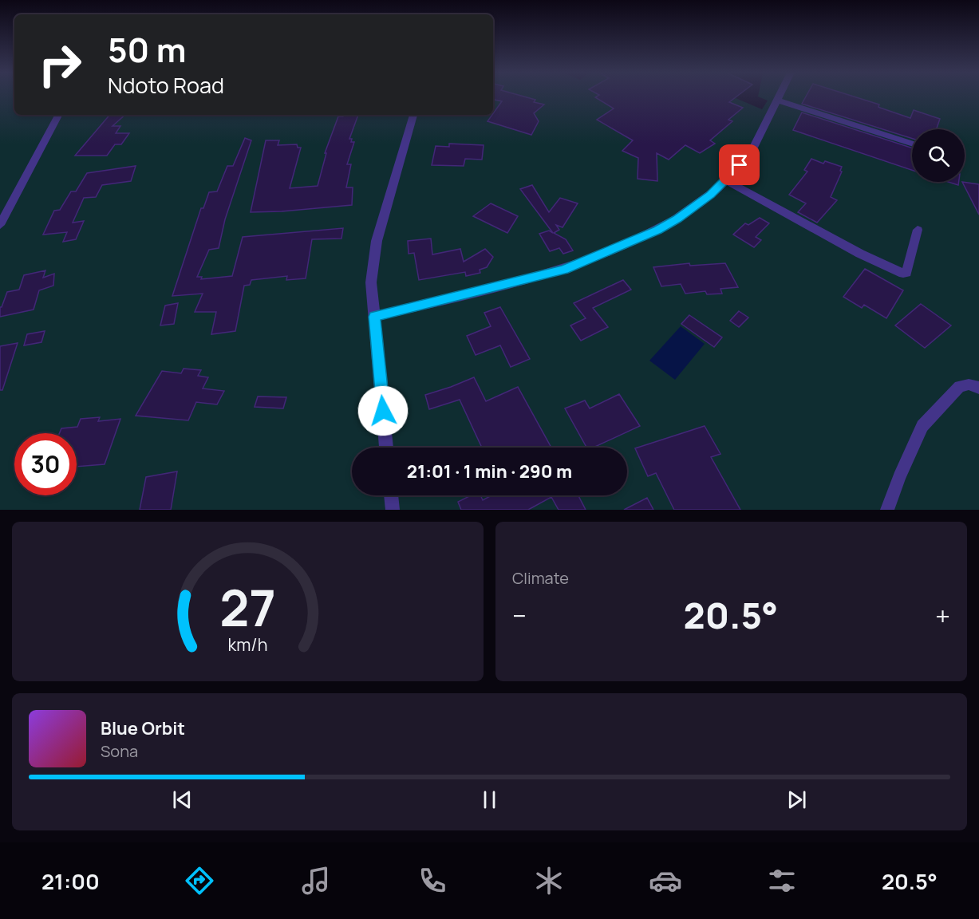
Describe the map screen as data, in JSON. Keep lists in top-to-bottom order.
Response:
{
  "page": {
    "turn": ["50 m", "Ndoto Road"],
    "limit": "30",
    "trip": "21:01 · 1 min · 290 m",
    "tile": "Climate",
    "heat": ["−", "20.5°", "+"],
    "song": ["Blue Orbit", "Sona"],
    "tabs": ["21:00", "20.5°"],
    "gauge": ["27", "km/h"]
  }
}
